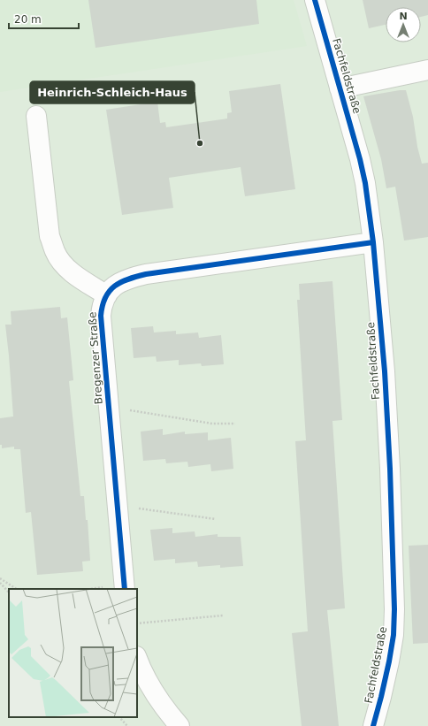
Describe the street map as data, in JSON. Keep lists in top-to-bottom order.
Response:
{
  "streets": {
    "street": ["Fachfeldstraße", "Bregenzer Straße"]
  },
  "crossings": [
    ["Fachfeldstraße", "Bregenzer Straße"]
  ],
  "places": ["Heinrich-Schleich-Haus"],
  "scale_bar": "20 m",
  "north": "top"
}
